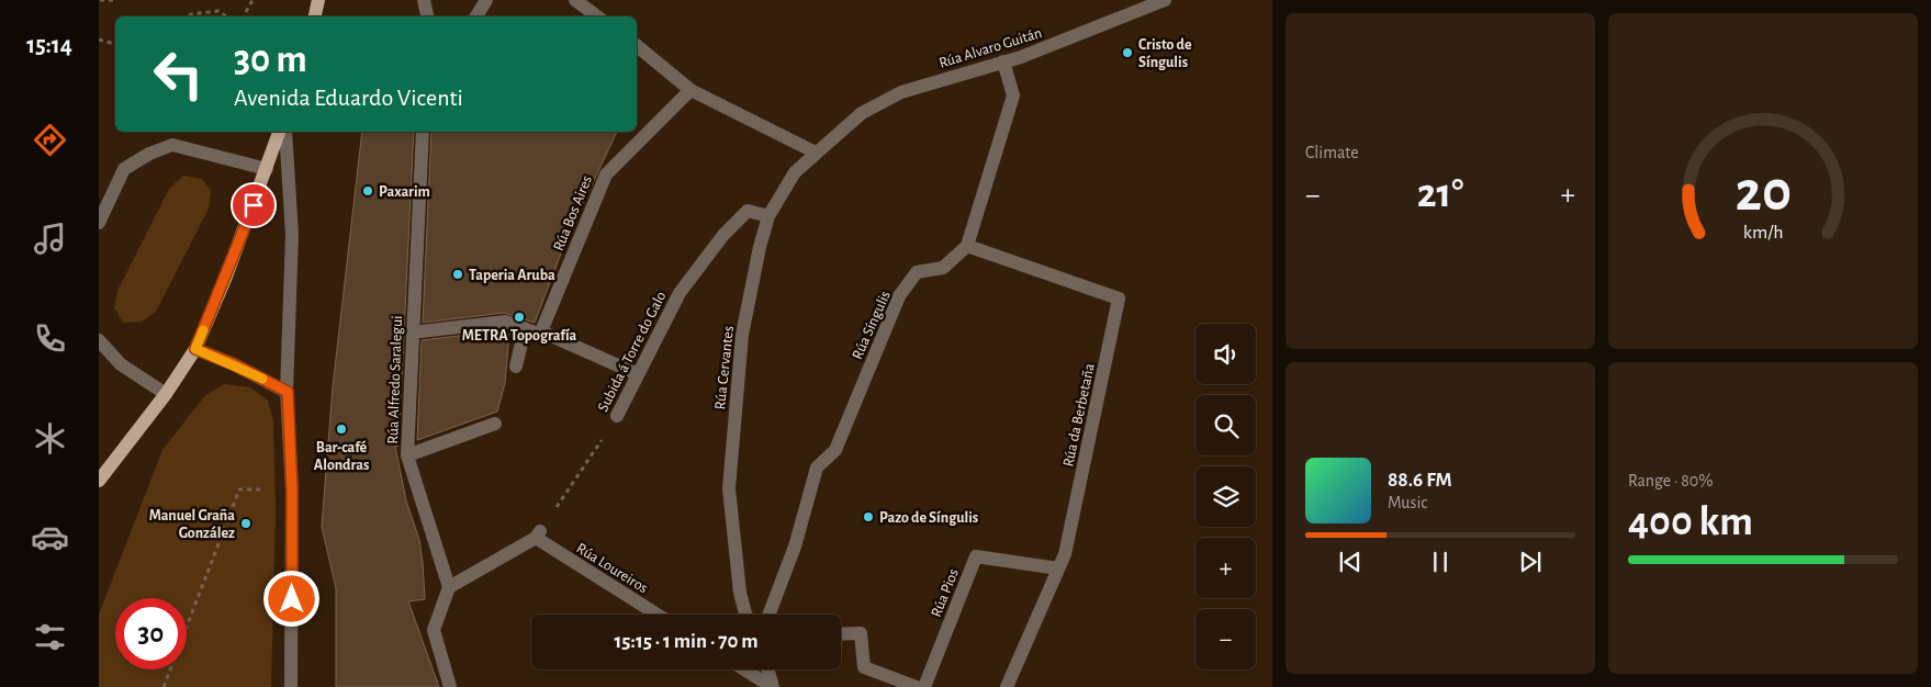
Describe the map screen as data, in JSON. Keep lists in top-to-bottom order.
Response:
{
  "streets": {
    "street": [
      "Rúa Alvaro Guitán",
      "Rúa Bos Aires",
      "Rúa Síngulis",
      "Subida á Torre do Galo",
      "Rúa Cervantes",
      "Rúa Alfredo Saralegui",
      "Rúa da Berbetaña",
      "Rúa Loureiros",
      "Rúa Pios"
    ]
  },
  "crossings": [
    ["Rúa Alvaro Guitán", "Rúa Cervantes"],
    ["Rúa Síngulis", "Rúa da Berbetaña"],
    ["Subida á Torre do Galo", "Rúa Cervantes"],
    ["Subida á Torre do Galo", "Rúa Loureiros"],
    ["Rúa da Berbetaña", "Rúa Pios"]
  ],
  "places": [
    "Cristo de Síngulis",
    "Paxarim",
    "Taperia Aruba",
    "METRA Topografía",
    "Bar-café Alondras",
    "Pazo de Síngulis",
    "Manuel Graña González"
  ],
  "page": {
    "tabs": "15:14",
    "tile": [
      "Climate",
      ["Range · 80%", "400 km"]
    ],
    "turn": ["30 m", "Avenida Eduardo Vicenti"],
    "heat": ["−", "21°", "+"],
    "map_buttons": ["+", "−"],
    "song": ["88.6 FM", "Music"],
    "limit": "30",
    "trip": "15:15 · 1 min · 70 m",
    "gauge": ["20", "km/h"]
  }
}
